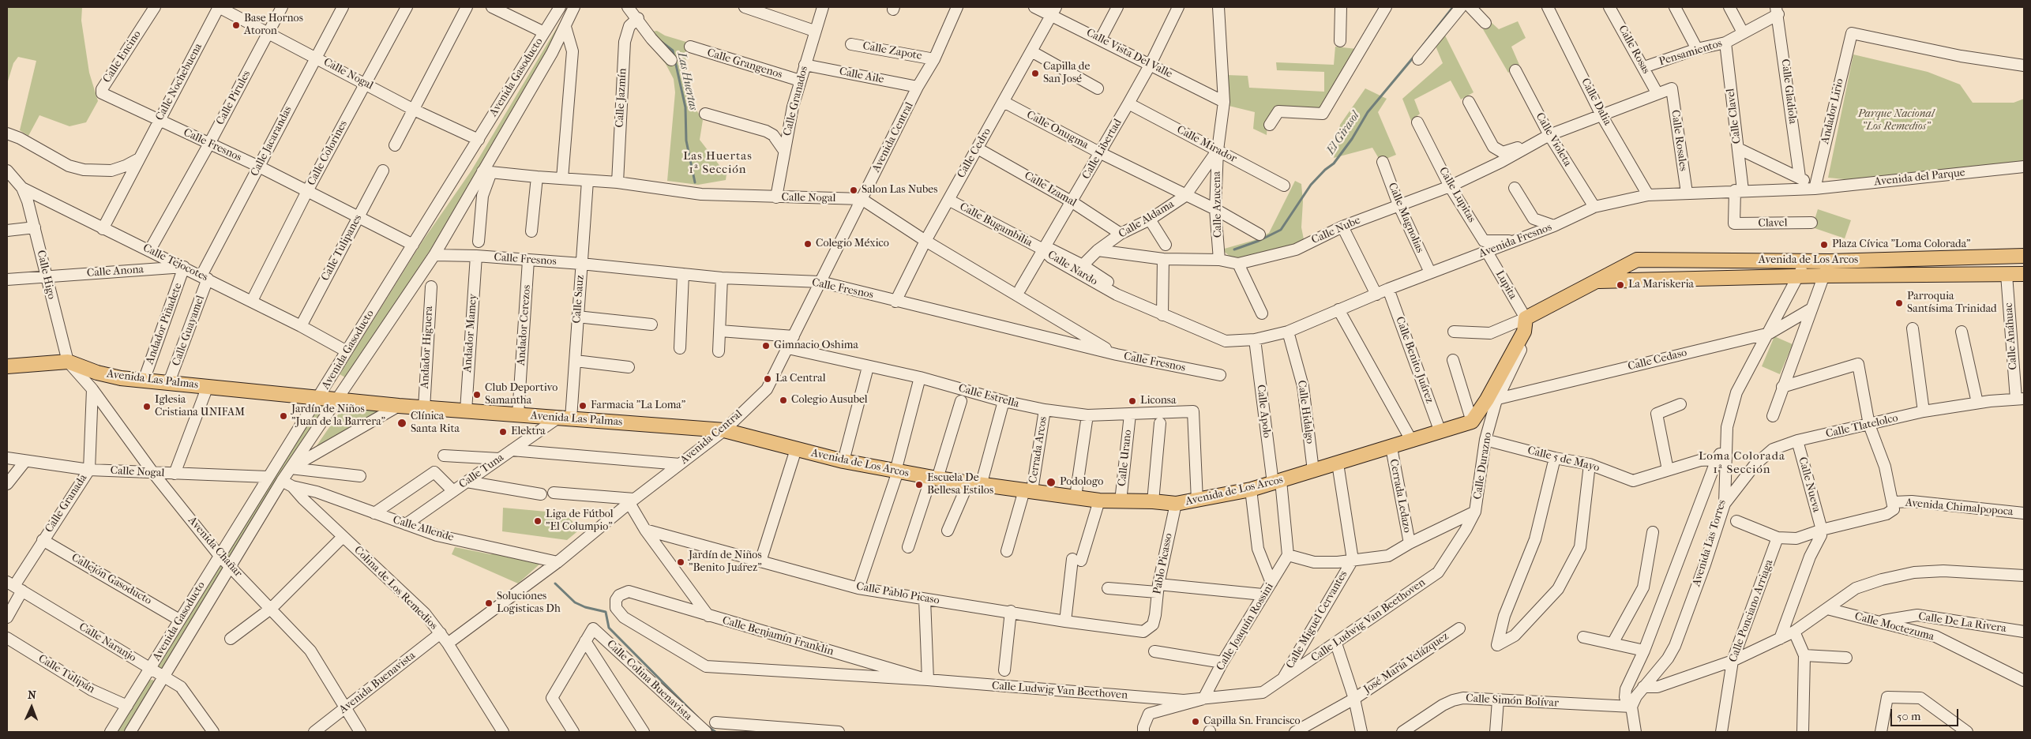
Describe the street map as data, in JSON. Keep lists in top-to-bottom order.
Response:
{
  "streets": {
    "main road": ["Avenida de Los Arcos", "Avenida Las Palmas"],
    "street": [
      "Calle Rosas",
      "Calle Zapote",
      "Pensamientos",
      "Calle Vista Del Valle",
      "Calle Encino",
      "Calle Grangenos",
      "Calle Nogal",
      "Calle Aile",
      "Avenida Gasoducto",
      "Calle Nochebuena",
      "Calle Gladiola",
      "Calle Pirules",
      "Calle Jazmín",
      "Calle Granados",
      "Calle Dalia",
      "Andador Lirio",
      "Calle Clavel",
      "Calle Onugma",
      "Avenida Central",
      "Calle Violeta",
      "Calle Rosales",
      "Calle Jacarandas",
      "Calle Mirador",
      "Calle Fresnos",
      "Calle Libertad",
      "Calle Colorines",
      "Calle Cedro",
      "Avenida del Parque",
      "Calle Izamal",
      "Calle Lupitas",
      "Calle Azucena",
      "Calle Magnolias",
      "Calle Aldama",
      "Clavel",
      "Calle Bugambilia",
      "Calle Nube",
      "Avenida Fresnos",
      "Calle Tulipanes",
      "Calle Tejocotes",
      "Calle Nardo",
      "Calle Anona",
      "Calle Higo",
      "Lupita",
      "Calle Sauz",
      "Andador Piñadete",
      "Andador Cerezos",
      "Calle Guayamel",
      "Andador Mamey",
      "Calle Anáhuac",
      "Andador Higuera",
      "Calle Benito Juárez",
      "Calle Cedaso",
      "Calle Estrella",
      "Calle Apolo",
      "Calle Hidalgo",
      "Calle Tlatelolco",
      "Cerrada Arcos",
      "Calle Urano",
      "Calle 5 de Mayo",
      "Calle Durazno",
      "Calle Tuna",
      "Calle Nueva",
      "Cerrada Ledazo",
      "Calle Granada",
      "Avenida Chimalpopoca",
      "Calle Allende",
      "Avenida Las Torres",
      "Avenida Chañar",
      "Pablo Picasso",
      "Callejón Gasoducto",
      "Colina de Los Remedios",
      "Calle Pablo Picaso",
      "Calle Ponciano Arriaga",
      "Calle Miguel Cervantes",
      "Calle Ludwig Van Beethoven",
      "Calle De La Rivera",
      "Calle Joaquín Rossini",
      "Calle Moctezuma",
      "Calle Benjamín Franklin",
      "Calle Naranjo",
      "José María Velázquez",
      "Calle Tulipán",
      "Calle Colina Buenavista",
      "Avenida Buenavista",
      "Calle Simón Bolívar"
    ]
  },
  "crossings": [
    ["Calle Rosas", "Pensamientos"],
    ["Calle Rosas", "Calle Rosales"],
    ["Calle Zapote", "Avenida Central"],
    ["Pensamientos", "Calle Gladiola"],
    ["Pensamientos", "Calle Clavel"],
    ["Calle Vista Del Valle", "Calle Libertad"],
    ["Calle Vista Del Valle", "Calle Cedro"],
    ["Calle Vista Del Valle", "Calle Aldama"],
    ["Calle Encino", "Calle Nochebuena"],
    ["Calle Encino", "Calle Fresnos"],
    ["Calle Grangenos", "Calle Granados"],
    ["Calle Nogal", "Avenida Gasoducto"],
    ["Calle Nogal", "Calle Nochebuena"],
    ["Calle Nogal", "Calle Pirules"],
    ["Calle Nogal", "Calle Jazmín"],
    ["Calle Nogal", "Calle Granados"],
    ["Calle Nogal", "Avenida Central"],
    ["Calle Nogal", "Calle Jacarandas"],
    ["Calle Nogal", "Calle Colorines"],
    ["Calle Nogal", "Calle Sauz"],
    ["Calle Nogal", "Calle Granada"],
    ["Calle Nogal", "Avenida Chañar"],
    ["Calle Aile", "Calle Granados"],
    ["Calle Aile", "Avenida Central"],
    ["Avenida Gasoducto", "Calle Fresnos"],
    ["Avenida Gasoducto", "Calle Tejocotes"],
    ["Avenida Gasoducto", "Avenida Las Palmas"],
    ["Avenida Gasoducto", "Avenida Chañar"],
    ["Avenida Gasoducto", "Callejón Gasoducto"],
    ["Avenida Gasoducto", "Colina de Los Remedios"],
    ["Avenida Gasoducto", "Calle Naranjo"],
    ["Avenida Gasoducto", "Calle Tulipán"],
    ["Calle Nochebuena", "Calle Fresnos"],
    ["Calle Nochebuena", "Calle Tejocotes"],
    ["Calle Pirules", "Calle Fresnos"],
    ["Calle Pirules", "Calle Tejocotes"],
    ["Calle Dalia", "Avenida Fresnos"],
    ["Andador Lirio", "Avenida del Parque"],
    ["Andador Lirio", "Avenida Fresnos"],
    ["Calle Clavel", "Clavel"],
    ["Calle Clavel", "Avenida Fresnos"],
    ["Calle Onugma", "Calle Libertad"],
    ["Calle Onugma", "Calle Cedro"],
    ["Calle Onugma", "Calle Azucena"],
    ["Calle Onugma", "Calle Aldama"],
    ["Avenida Central", "Calle Fresnos"],
    ["Avenida Central", "Avenida de Los Arcos"],
    ["Avenida Central", "Avenida Las Palmas"],
    ["Avenida Central", "Calle Estrella"],
    ["Avenida Central", "Calle Allende"],
    ["Avenida Central", "Colina de Los Remedios"],
    ["Calle Violeta", "Avenida Fresnos"],
    ["Calle Rosales", "Avenida Fresnos"],
    ["Calle Jacarandas", "Calle Fresnos"],
    ["Calle Jacarandas", "Calle Tejocotes"],
    ["Calle Jacarandas", "Calle Guayamel"],
    ["Calle Mirador", "Calle Libertad"],
    ["Calle Mirador", "Calle Azucena"],
    ["Calle Mirador", "Calle Aldama"],
    ["Calle Fresnos", "Calle Colorines"],
    ["Calle Fresnos", "Calle Cedro"],
    ["Calle Fresnos", "Calle Tulipanes"],
    ["Calle Fresnos", "Calle Sauz"],
    ["Calle Fresnos", "Andador Cerezos"],
    ["Calle Fresnos", "Andador Mamey"],
    ["Calle Libertad", "Calle Izamal"],
    ["Calle Libertad", "Calle Bugambilia"],
    ["Calle Libertad", "Calle Nardo"],
    ["Calle Colorines", "Calle Tejocotes"],
    ["Calle Cedro", "Calle Izamal"],
    ["Calle Cedro", "Calle Bugambilia"],
    ["Avenida del Parque", "Avenida Fresnos"],
    ["Calle Izamal", "Calle Aldama"],
    ["Calle Lupitas", "Calle Nube"],
    ["Calle Lupitas", "Avenida Fresnos"],
    ["Calle Azucena", "Calle Aldama"],
    ["Calle Azucena", "Calle Nube"],
    ["Calle Magnolias", "Calle Nube"],
    ["Calle Magnolias", "Avenida Fresnos"],
    ["Calle Aldama", "Calle Nube"],
    ["Calle Aldama", "Calle Nardo"],
    ["Calle Bugambilia", "Calle Nardo"],
    ["Avenida Fresnos", "Calle Nardo"],
    ["Avenida Fresnos", "Lupita"],
    ["Avenida Fresnos", "Calle Benito Juárez"],
    ["Avenida Fresnos", "Calle Apolo"],
    ["Avenida Fresnos", "Calle Hidalgo"],
    ["Calle Tulipanes", "Calle Tejocotes"],
    ["Avenida de Los Arcos", "Lupita"],
    ["Avenida de Los Arcos", "Calle Anáhuac"],
    ["Avenida de Los Arcos", "Calle Benito Juárez"],
    ["Avenida de Los Arcos", "Avenida Las Palmas"],
    ["Avenida de Los Arcos", "Calle Estrella"],
    ["Avenida de Los Arcos", "Calle Apolo"],
    ["Avenida de Los Arcos", "Calle Hidalgo"],
    ["Avenida de Los Arcos", "Cerrada Arcos"],
    ["Avenida de Los Arcos", "Calle Urano"],
    ["Avenida de Los Arcos", "Calle Durazno"],
    ["Avenida de Los Arcos", "Cerrada Ledazo"],
    ["Avenida de Los Arcos", "Avenida Las Torres"],
    ["Avenida de Los Arcos", "Pablo Picasso"],
    ["Avenida de Los Arcos", "Calle Miguel Cervantes"],
    ["Calle Tejocotes", "Calle Anona"],
    ["Calle Tejocotes", "Calle Higo"],
    ["Calle Tejocotes", "Andador Piñadete"],
    ["Calle Tejocotes", "Calle Guayamel"],
    ["Calle Anona", "Calle Higo"],
    ["Calle Anona", "Andador Piñadete"],
    ["Calle Higo", "Avenida Las Palmas"],
    ["Calle Higo", "Avenida Chañar"],
    ["Lupita", "Calle Durazno"],
    ["Calle Sauz", "Avenida Las Palmas"],
    ["Calle Sauz", "Calle Tuna"],
    ["Andador Piñadete", "Avenida Las Palmas"],
    ["Andador Cerezos", "Avenida Las Palmas"],
    ["Calle Guayamel", "Avenida Las Palmas"],
    ["Andador Mamey", "Avenida Las Palmas"],
    ["Calle Anáhuac", "Calle Tlatelolco"],
    ["Andador Higuera", "Avenida Las Palmas"],
    ["Calle Cedaso", "Calle Durazno"],
    ["Calle Cedaso", "Avenida Las Torres"],
    ["Avenida Las Palmas", "Calle Tuna"],
    ["Avenida Las Palmas", "Avenida Chañar"],
    ["Calle Estrella", "Cerrada Arcos"],
    ["Calle Estrella", "Calle Urano"],
    ["Calle Tlatelolco", "Calle Nueva"],
    ["Calle Tlatelolco", "Avenida Las Torres"],
    ["Calle 5 de Mayo", "Calle Durazno"],
    ["Calle 5 de Mayo", "Avenida Las Torres"],
    ["Calle Durazno", "Calle Miguel Cervantes"],
    ["Calle Durazno", "Calle Ludwig Van Beethoven"],
    ["Calle Tuna", "Calle Allende"],
    ["Calle Nueva", "Avenida Chimalpopoca"],
    ["Cerrada Ledazo", "Calle Miguel Cervantes"],
    ["Calle Granada", "Avenida Chañar"],
    ["Calle Granada", "Callejón Gasoducto"],
    ["Calle Granada", "Calle Naranjo"],
    ["Avenida Chimalpopoca", "Calle Ponciano Arriaga"],
    ["Calle Allende", "Colina de Los Remedios"],
    ["Avenida Las Torres", "Calle Simón Bolívar"],
    ["Avenida Chañar", "Avenida Buenavista"],
    ["Pablo Picasso", "Calle Pablo Picaso"],
    ["Colina de Los Remedios", "Avenida Buenavista"],
    ["Calle Miguel Cervantes", "Calle Ludwig Van Beethoven"],
    ["Calle Miguel Cervantes", "Calle Joaquín Rossini"],
    ["Calle Ludwig Van Beethoven", "Calle Joaquín Rossini"],
    ["Calle Ludwig Van Beethoven", "Calle Benjamín Franklin"],
    ["Calle De La Rivera", "Calle Moctezuma"]
  ],
  "districts": ["Las Huertas 1ª Sección", "Loma Colorada 1ª Sección"],
  "water": ["Las Huertas", "El Girasol"],
  "parks": ["Parque Nacional \"Los Remedios\""],
  "places": [
    "Base Hornos Atoron",
    "Capilla de San José",
    "Salon Las Nubes",
    "Colegio México",
    "Plaza Cívica \"Loma Colorada\"",
    "La Mariskeria",
    "Parroquia Santísima Trinidad",
    "Gimnacio Oshima",
    "La Central",
    "Club Deportivo Samantha",
    "Colegio Ausubel",
    "Liconsa",
    "Farmacia \"La Loma\"",
    "Iglesia Cristiana UNIFAM",
    "Jardín de Niños \"Juan de la Barrera\"",
    "Clínica Santa Rita",
    "Elektra",
    "Podologo",
    "Escuela De Bellesa Estilos",
    "Liga de Fútbol \"El Columpio\"",
    "Jardín de Niños \"Benito Juárez\"",
    "Soluciones Logisticas Dh",
    "Capilla Sn. Francisco"
  ],
  "scale_bar": "50 m",
  "north": "top"
}
